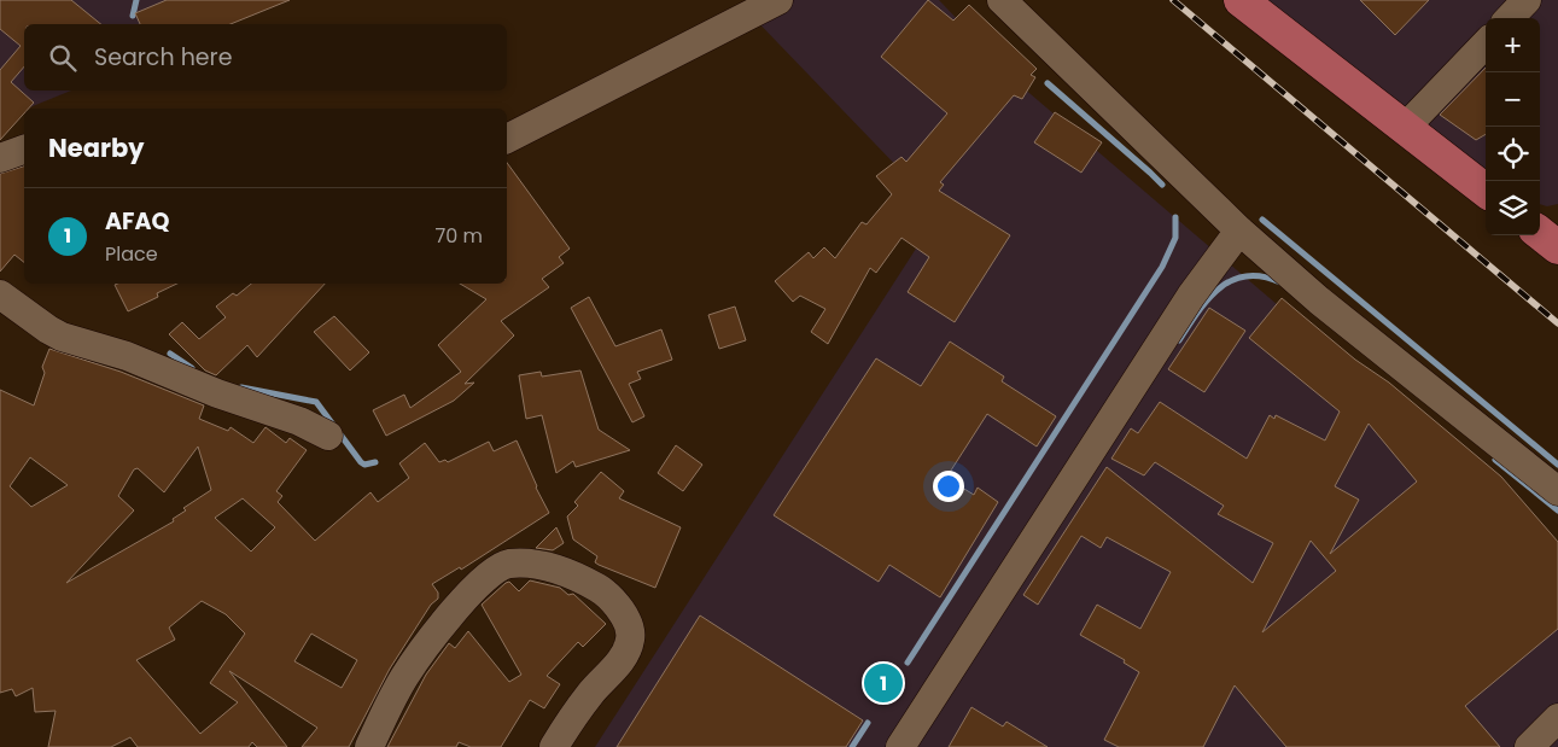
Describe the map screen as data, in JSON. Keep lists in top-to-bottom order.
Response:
{
  "page": {
    "map_buttons": ["+", "−"],
    "search": "Search here",
    "heading": "Nearby",
    "list": [
      {
        "mark": "1",
        "name": "AFAQ",
        "note": "Place",
        "value": "70 m"
      }
    ],
    "pins": "1"
  }
}
